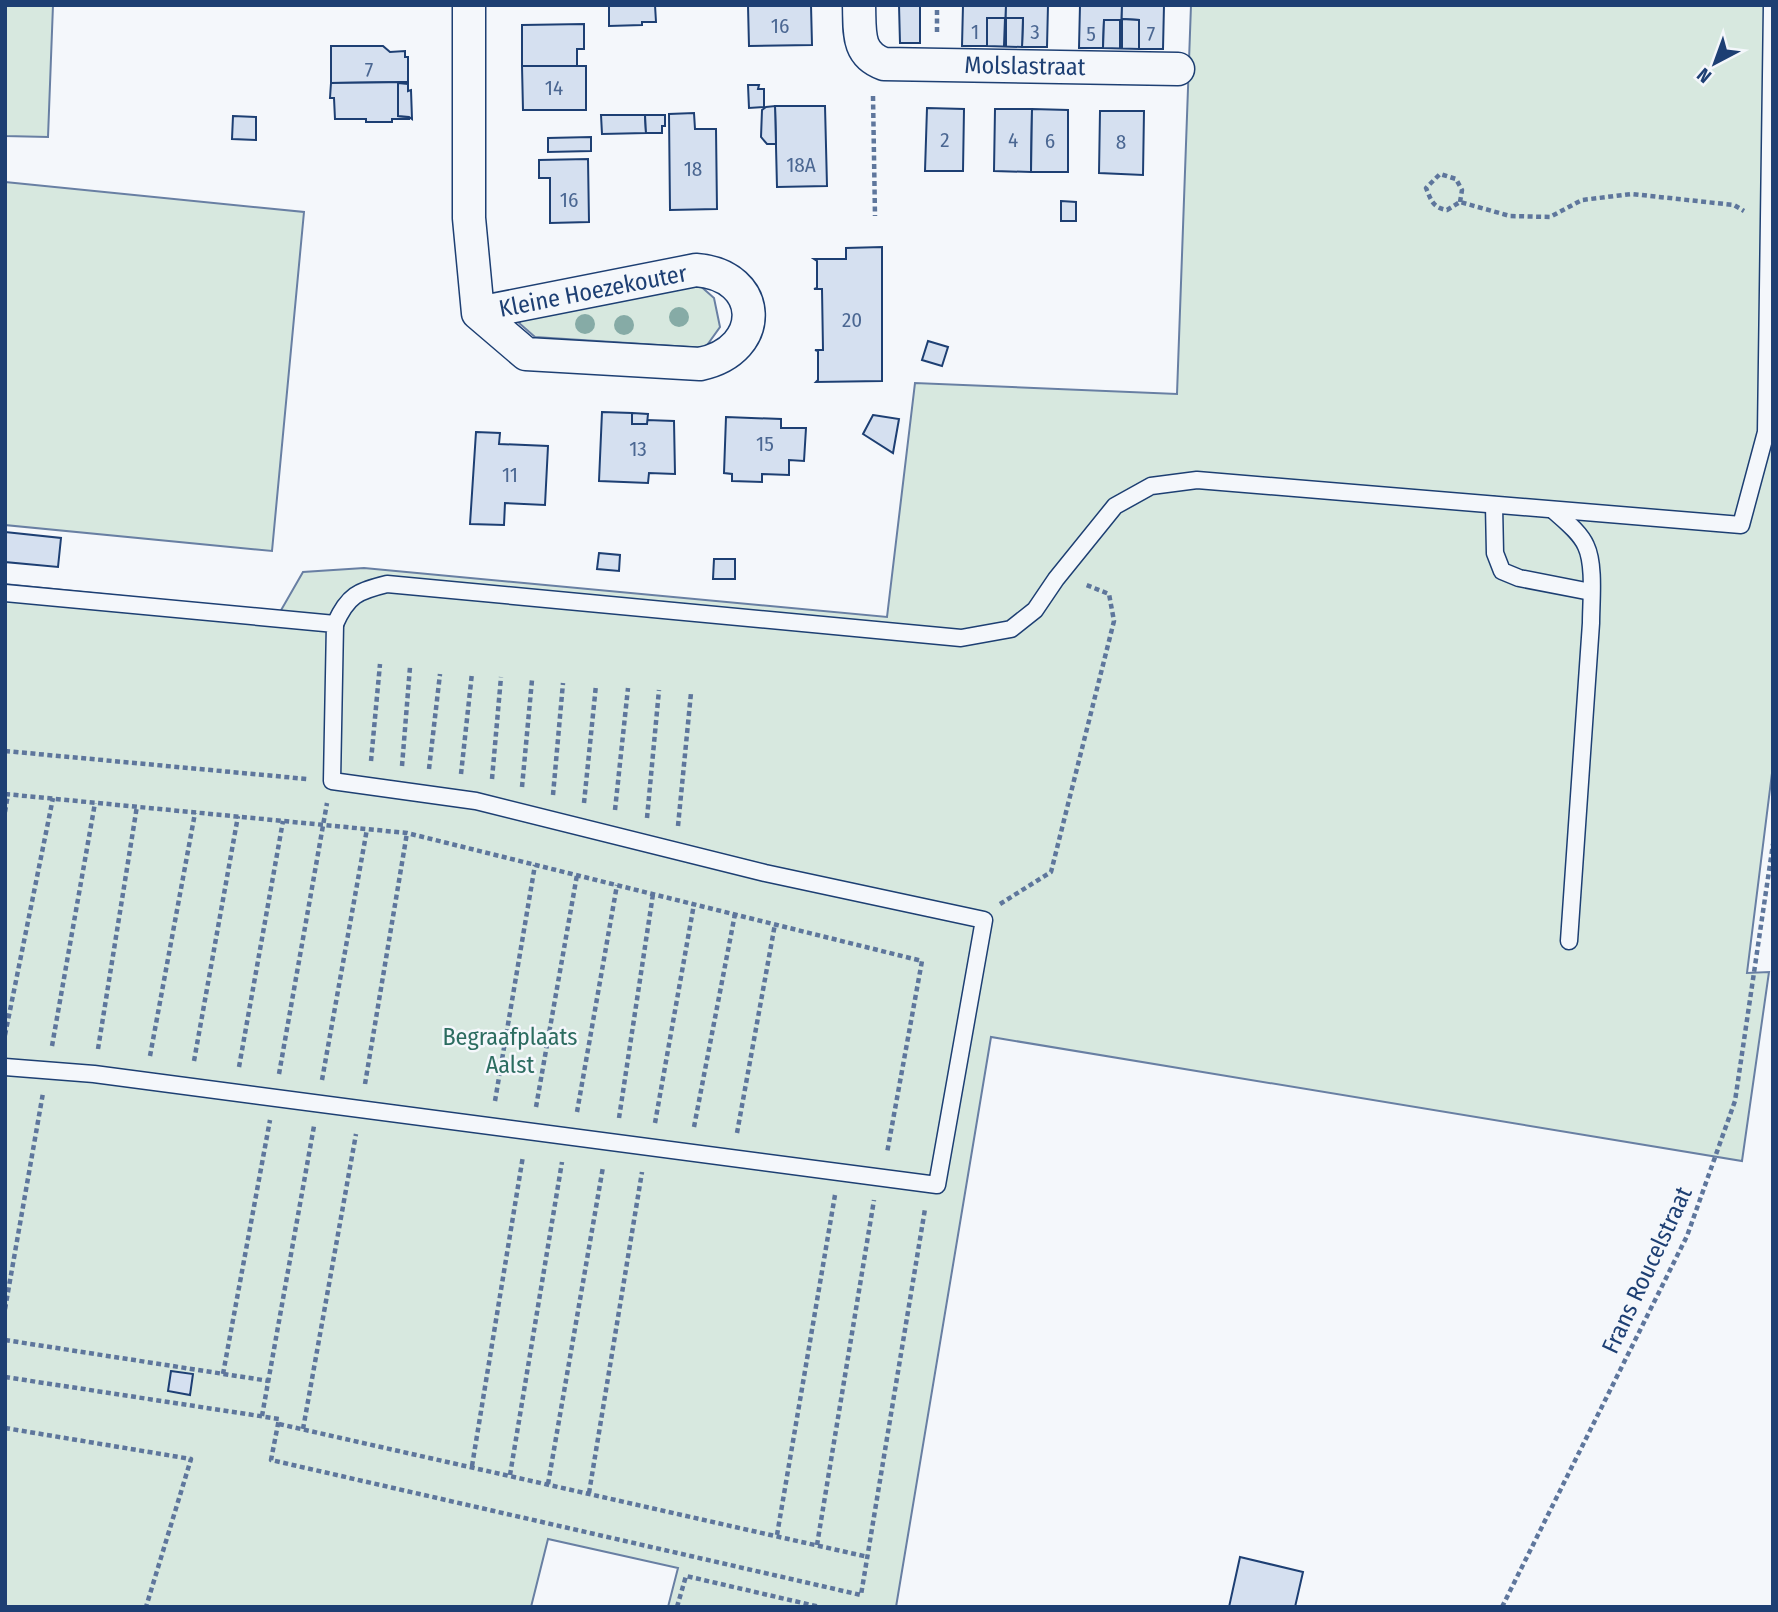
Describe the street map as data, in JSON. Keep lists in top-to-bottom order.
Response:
{
  "streets": {
    "street": ["Molslastraat", "Kleine Hoezekouter"],
    "path": ["Frans Roucelstraat"]
  },
  "parks": ["Begraafplaats Aalst"],
  "house_numbers": [
    "16",
    "1",
    "3",
    "5",
    "7",
    "7",
    "14",
    "2",
    "4",
    "6",
    "8",
    "18A",
    "18",
    "16",
    "20",
    "15",
    "13",
    "11"
  ],
  "north": "bottom left"
}
